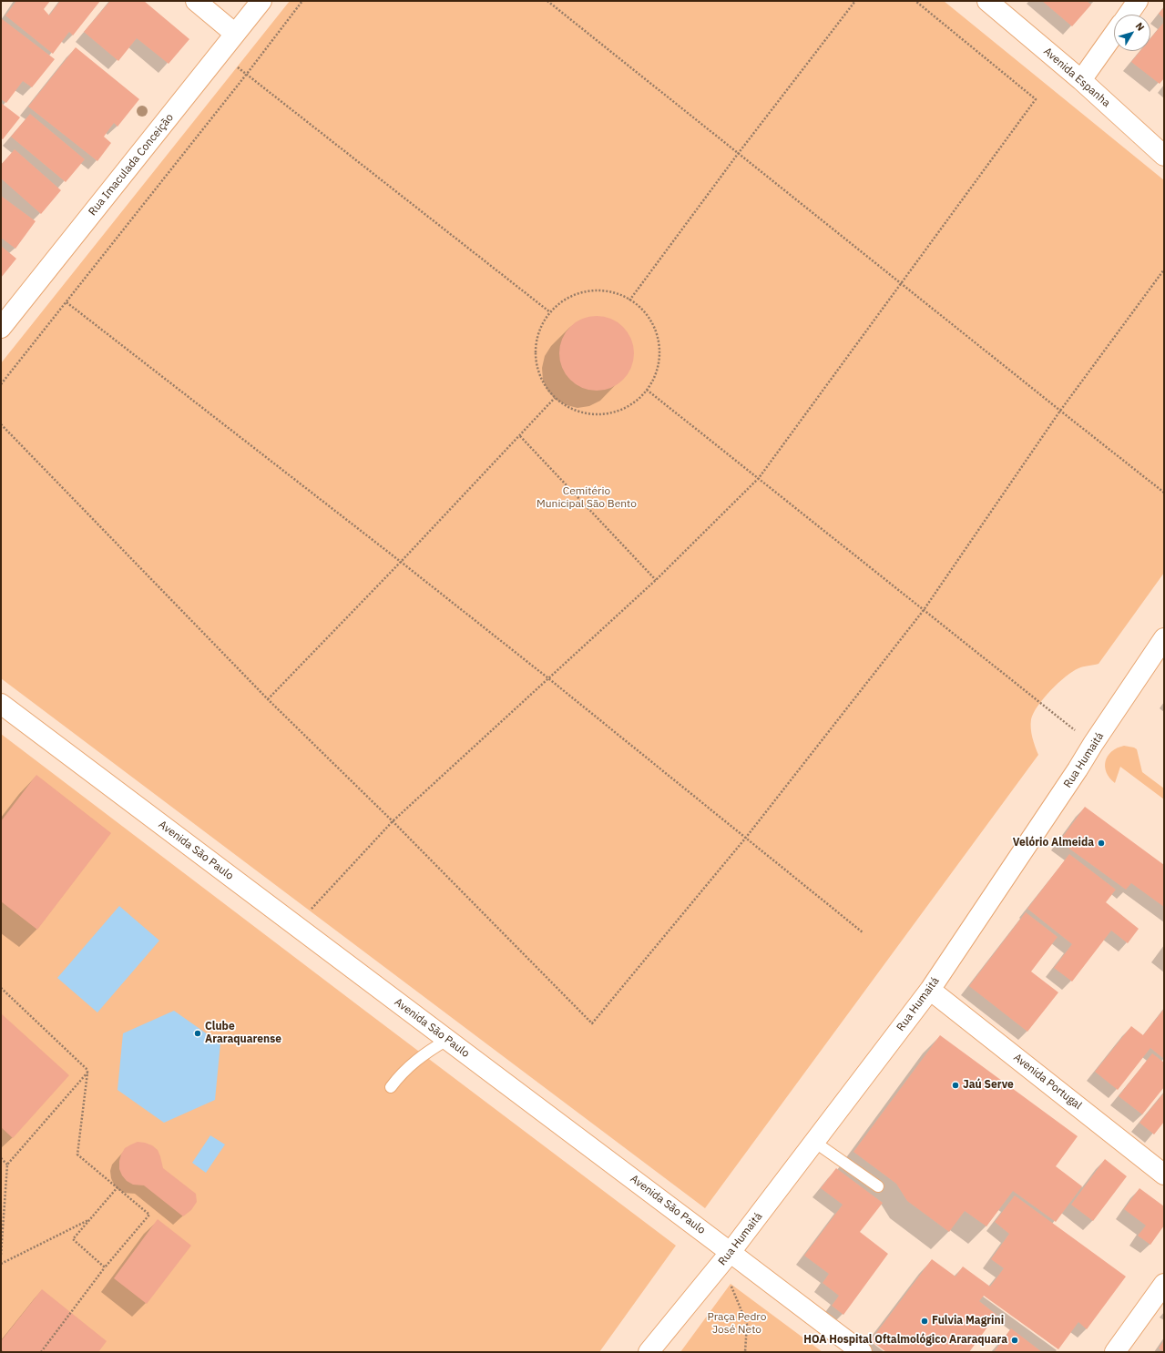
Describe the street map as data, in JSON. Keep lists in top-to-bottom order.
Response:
{
  "streets": {
    "street": [
      "Avenida Espanha",
      "Rua Imaculada Conceição",
      "Rua Humaitá",
      "Avenida São Paulo",
      "Avenida Portugal"
    ]
  },
  "crossings": [
    ["Rua Humaitá", "Avenida São Paulo"],
    ["Rua Humaitá", "Avenida Portugal"]
  ],
  "parks": ["Cemitério Municipal São Bento", "Praça Pedro José Neto"],
  "places": [
    "Velório Almeida",
    "Clube Araraquarense",
    "Jaú Serve",
    "Fulvia Magrini",
    "HOA Hospital Oftalmológico Araraquara"
  ],
  "north": "top right"
}
